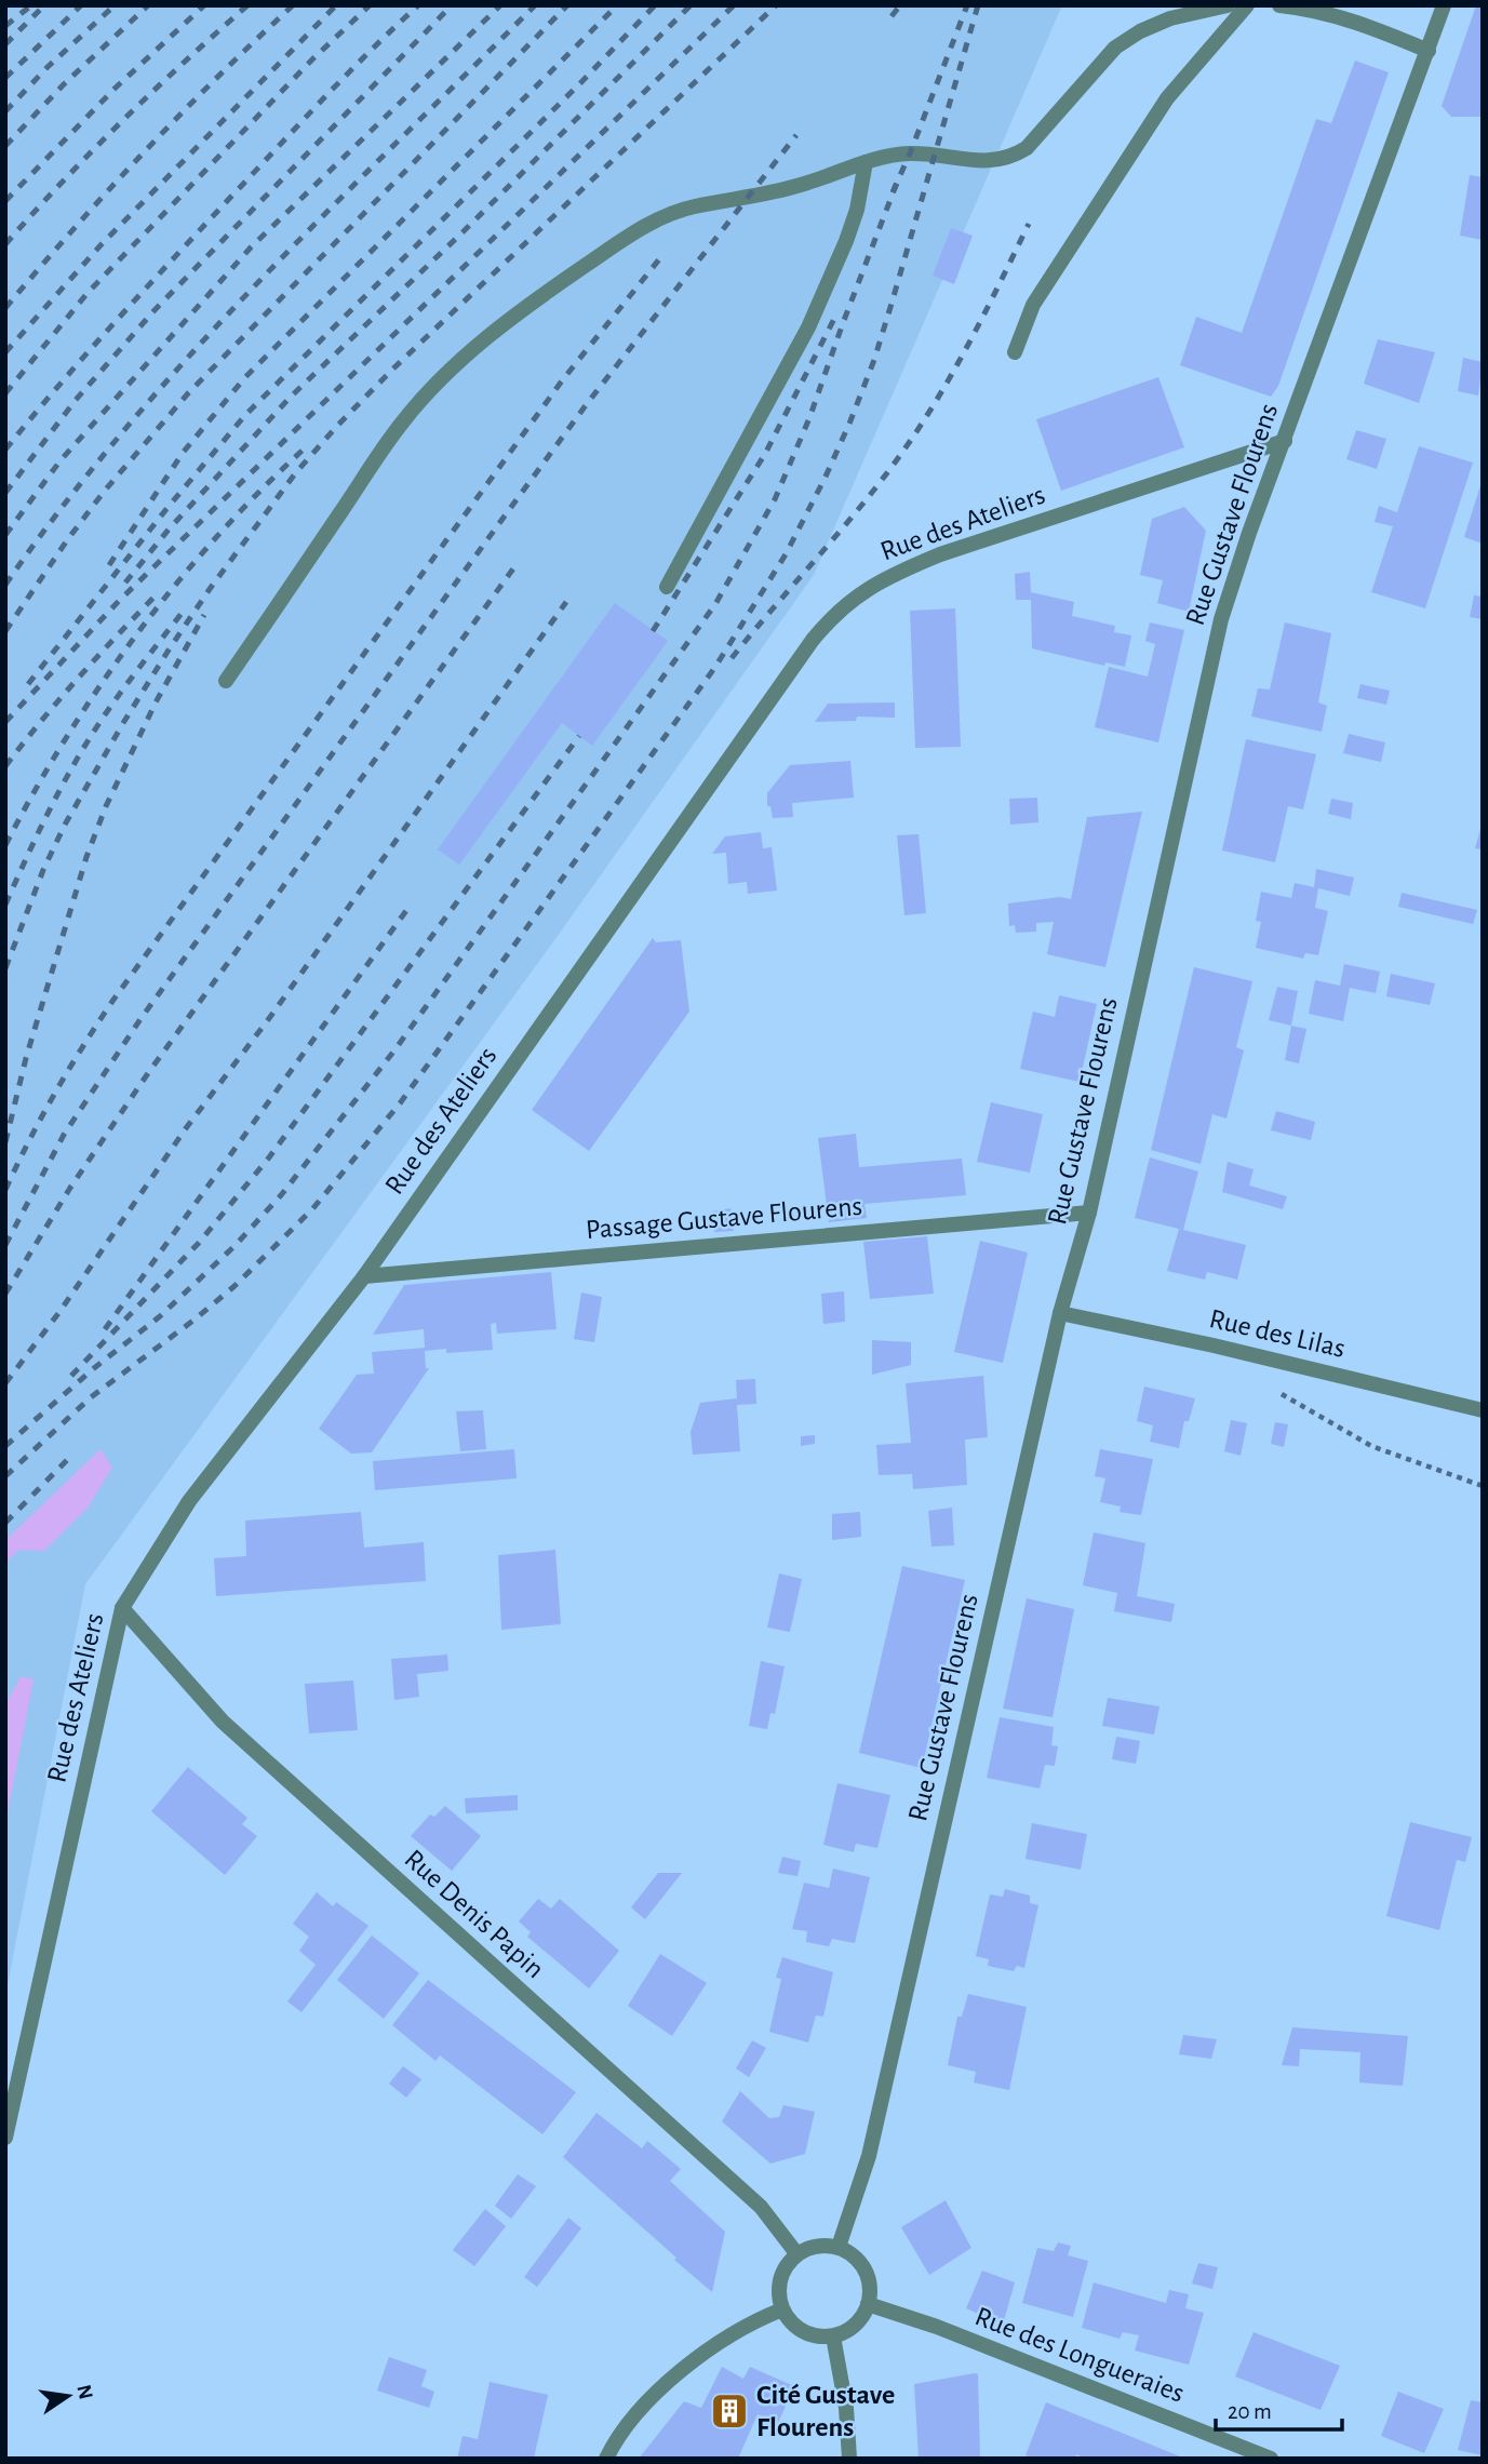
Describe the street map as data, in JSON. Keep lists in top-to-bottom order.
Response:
{
  "streets": {
    "street": [
      "Rue Gustave Flourens",
      "Rue des Ateliers",
      "Passage Gustave Flourens",
      "Rue des Lilas",
      "Rue Denis Papin",
      "Rue des Longueraies"
    ]
  },
  "crossings": [
    ["Rue Gustave Flourens", "Rue des Ateliers"],
    ["Rue Gustave Flourens", "Passage Gustave Flourens"],
    ["Rue Gustave Flourens", "Rue des Lilas"],
    ["Rue Gustave Flourens", "Rue Denis Papin"],
    ["Rue Gustave Flourens", "Rue des Longueraies"],
    ["Rue des Ateliers", "Passage Gustave Flourens"],
    ["Rue des Ateliers", "Rue Denis Papin"],
    ["Rue Denis Papin", "Rue des Longueraies"]
  ],
  "places": {
    "building": ["Cité Gustave Flourens"]
  },
  "scale_bar": "20 m",
  "north": "right"
}
